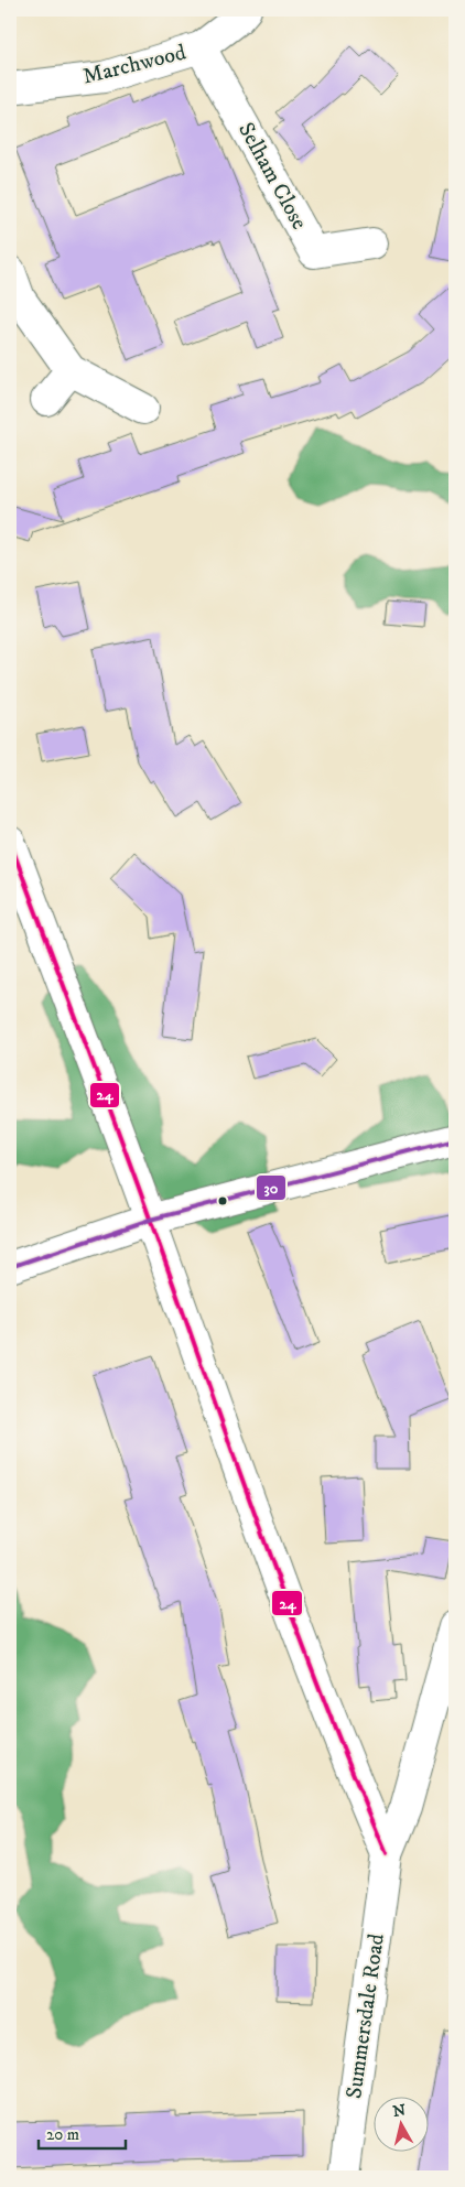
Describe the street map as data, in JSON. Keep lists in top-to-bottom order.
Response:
{
  "streets": {
    "street": ["Marchwood", "Selham Close", "Summersdale Road"]
  },
  "crossings": [
    ["Marchwood", "Selham Close"]
  ],
  "lines": ["transit line 24", "transit line 30"],
  "scale_bar": "20 m",
  "north": "top"
}
